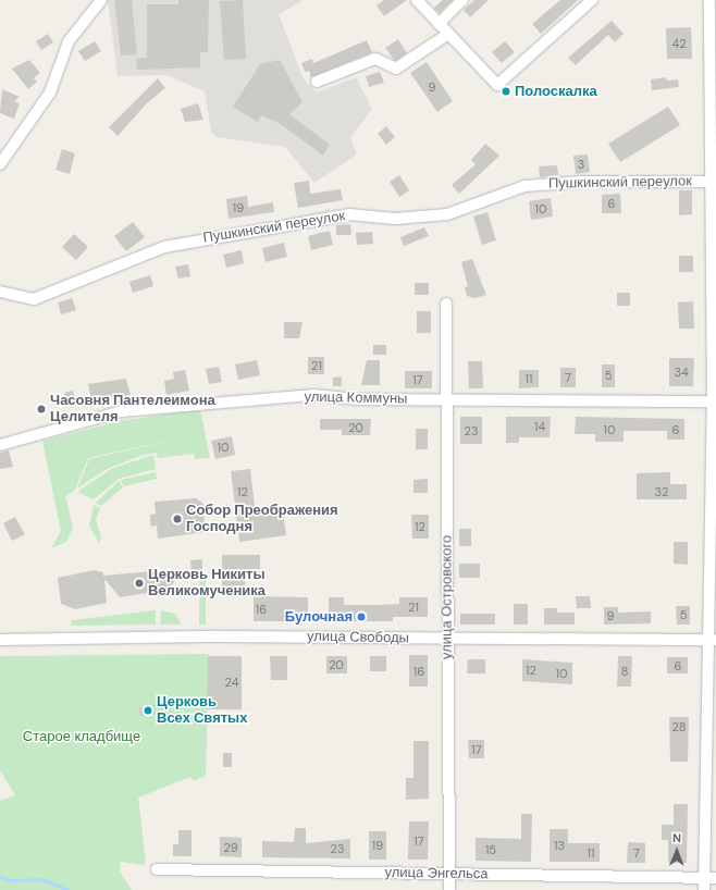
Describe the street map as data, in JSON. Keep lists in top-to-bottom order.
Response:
{
  "streets": {
    "street": [
      "Пушкинский переулок",
      "улица Коммуны",
      "улица Островского",
      "улица Свободы",
      "улица Энгельса"
    ]
  },
  "crossings": [
    ["улица Коммуны", "улица Островского"],
    ["улица Островского", "улица Свободы"],
    ["улица Островского", "улица Энгельса"]
  ],
  "parks": ["Старое кладбище"],
  "places": [
    "Полоскалка",
    "Часовня Пантелеимона Целителя",
    "Собор Преображения Господня",
    "Церковь Никиты Великомученика",
    "Булочная",
    "Церковь Всех Святых"
  ],
  "house_numbers": [
    "42",
    "9",
    "3",
    "6",
    "19",
    "10",
    "21",
    "34",
    "5",
    "7",
    "11",
    "17",
    "14",
    "20",
    "10",
    "6",
    "23",
    "10",
    "12",
    "32",
    "12",
    "21",
    "16",
    "5",
    "9",
    "20",
    "6",
    "12",
    "16",
    "8",
    "10",
    "24",
    "28",
    "17",
    "17",
    "19",
    "13",
    "29",
    "23",
    "15",
    "11",
    "7"
  ],
  "north": "top"
}
